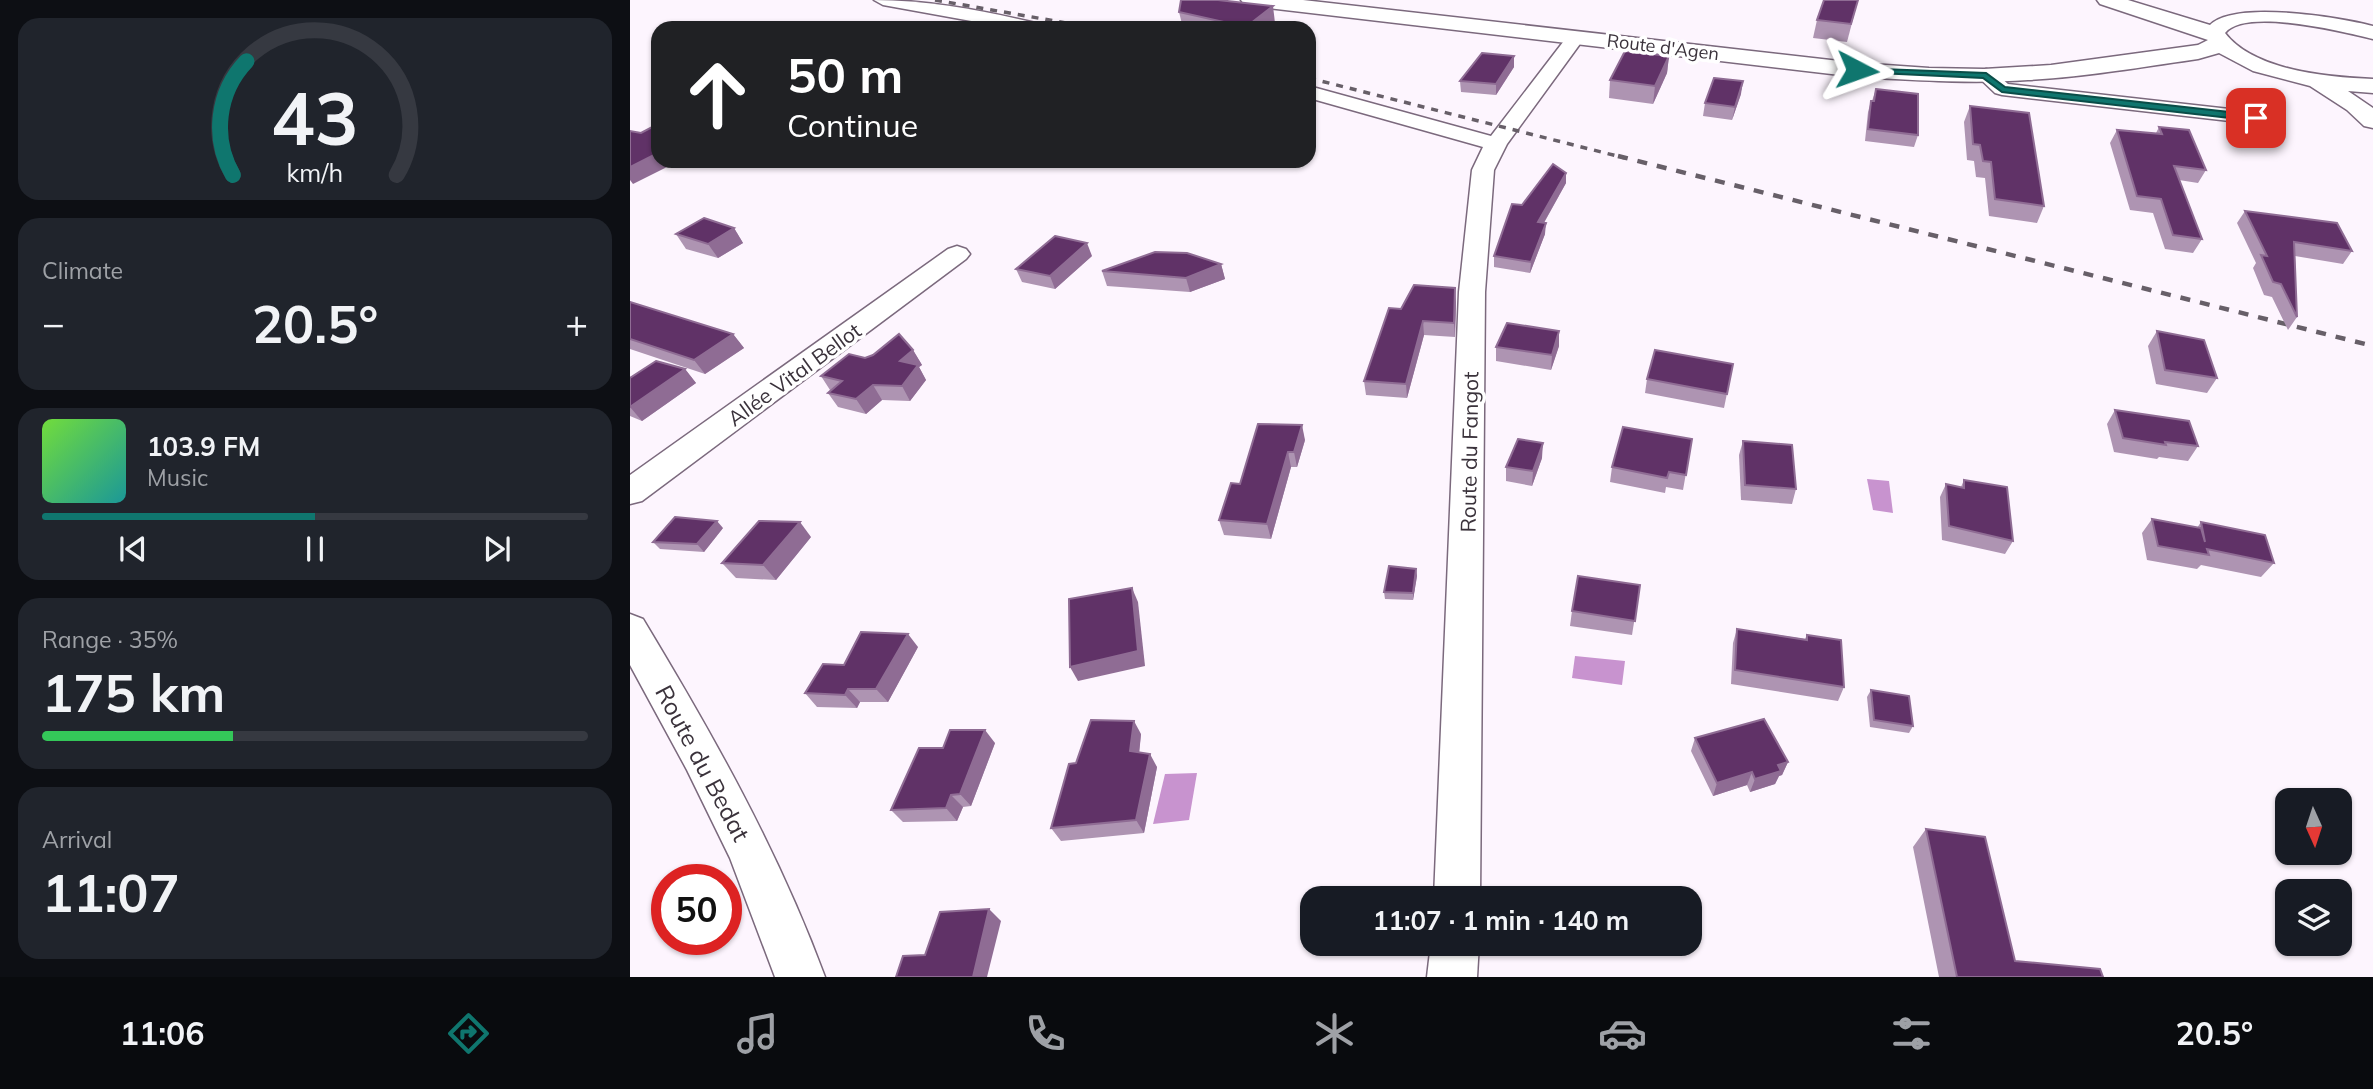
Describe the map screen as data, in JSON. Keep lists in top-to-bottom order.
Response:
{
  "streets": {
    "main road": ["Route d'Agen"],
    "street": ["Allée Vital Bellot", "Route du Fangot", "Route du Bedat"]
  },
  "crossings": [
    ["Route d'Agen", "Route du Fangot"]
  ],
  "north": "bottom",
  "page": {
    "turn": ["50 m", "Continue"],
    "tile": [
      "Climate",
      ["Range · 35%", "175 km"],
      ["Arrival", "11:07"]
    ],
    "heat": ["−", "20.5°", "+"],
    "song": ["103.9 FM", "Music"],
    "limit": "50",
    "trip": "11:07 · 1 min · 140 m",
    "tabs": ["11:06", "20.5°"],
    "gauge": ["43", "km/h"]
  }
}
